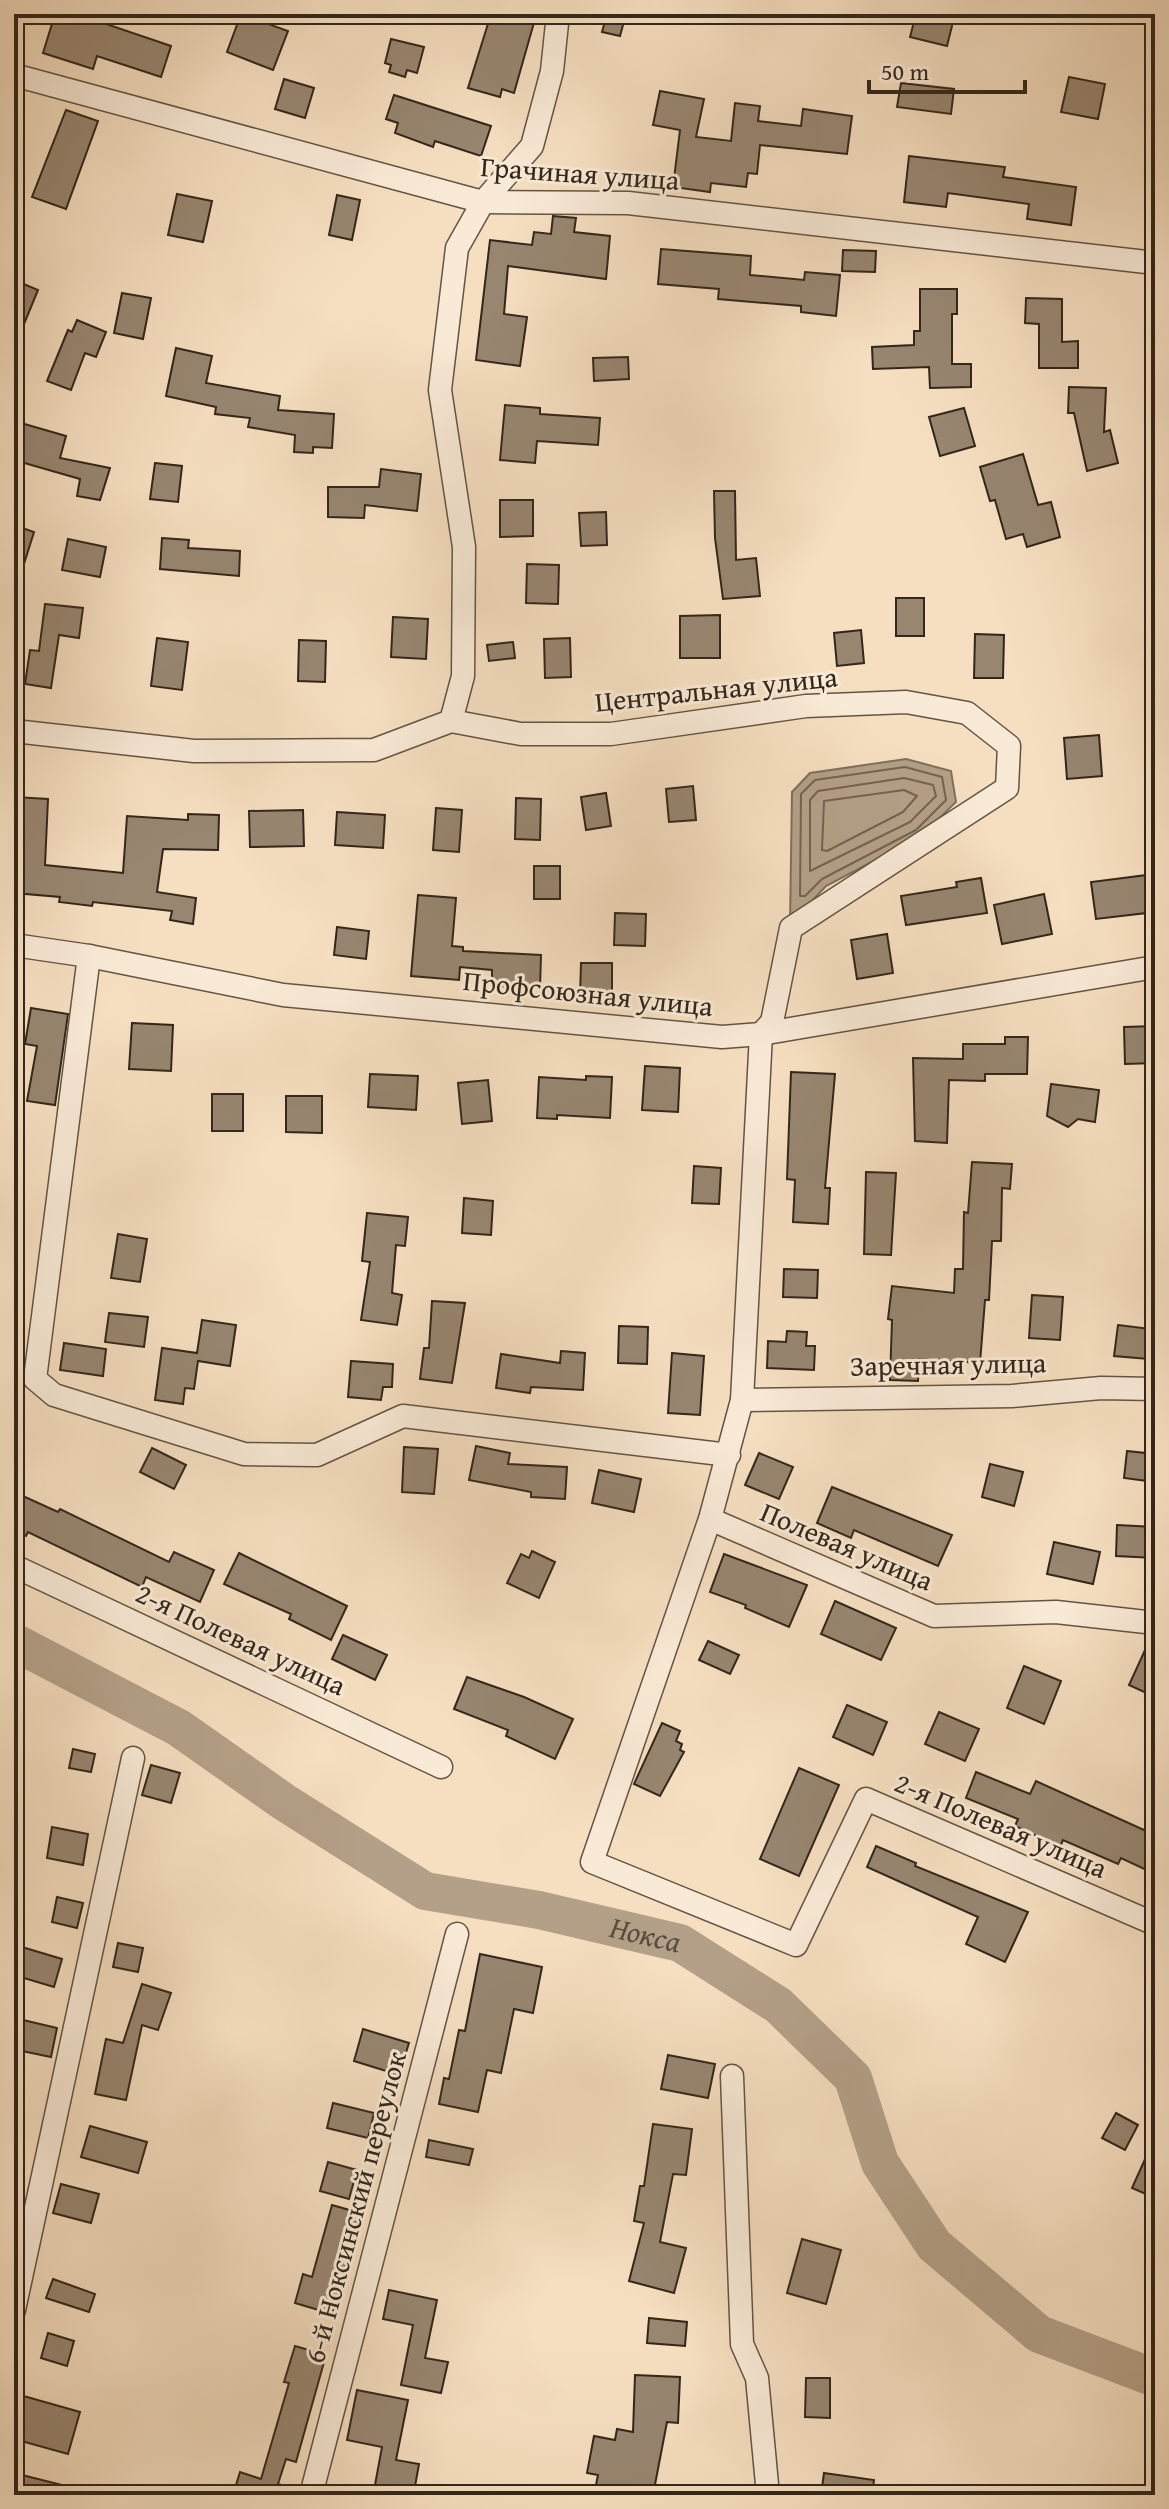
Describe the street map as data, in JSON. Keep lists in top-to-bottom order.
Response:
{
  "streets": {
    "street": [
      "Грачиная улица",
      "Центральная улица",
      "Профсоюзная улица",
      "Заречная улица",
      "Полевая улица",
      "2-я Полевая улица",
      "6-й Ноксинский переулок"
    ]
  },
  "crossings": [
    ["Центральная улица", "Профсоюзная улица"],
    ["Полевая улица", "2-я Полевая улица"]
  ],
  "water": ["Нокса"],
  "scale_bar": "50 m"
}
